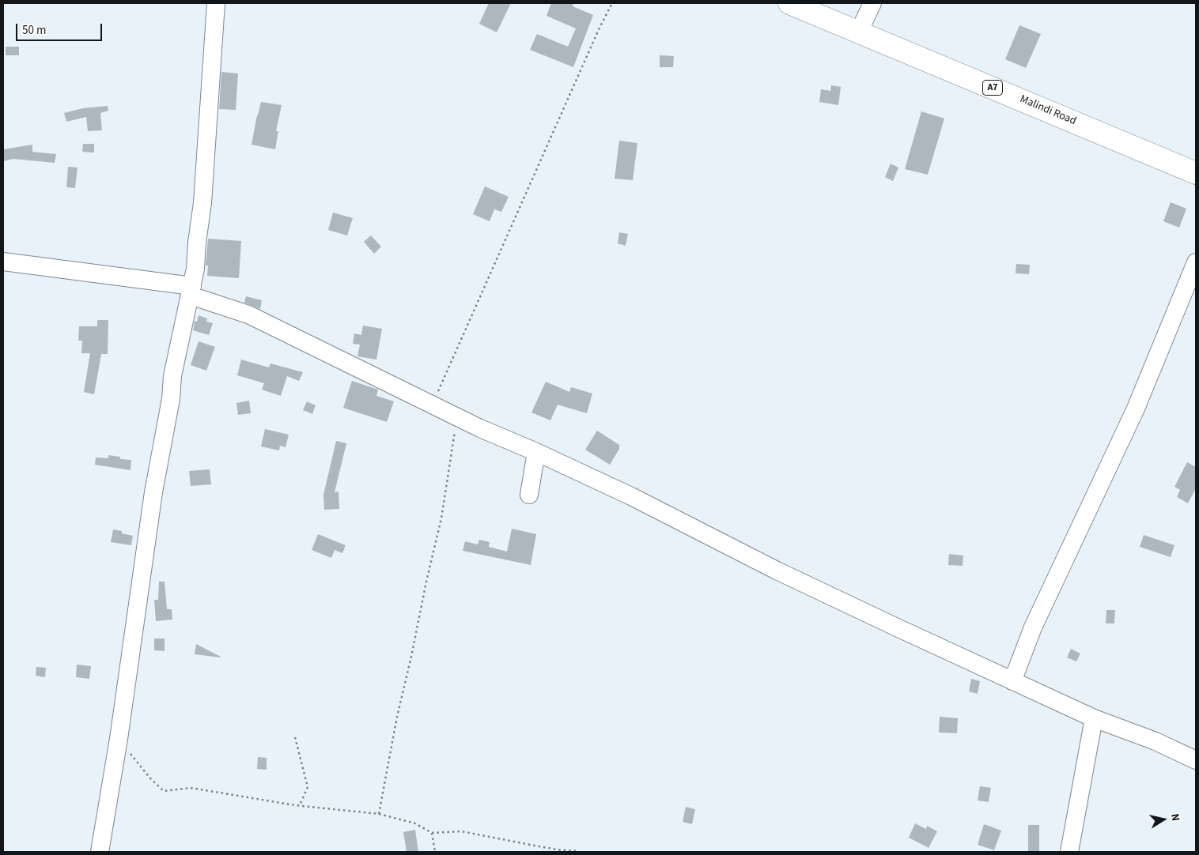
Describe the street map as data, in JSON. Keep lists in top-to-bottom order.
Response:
{
  "streets": {
    "highway": ["A7", "Malindi Road"]
  },
  "scale_bar": "50 m",
  "north": "right"
}
